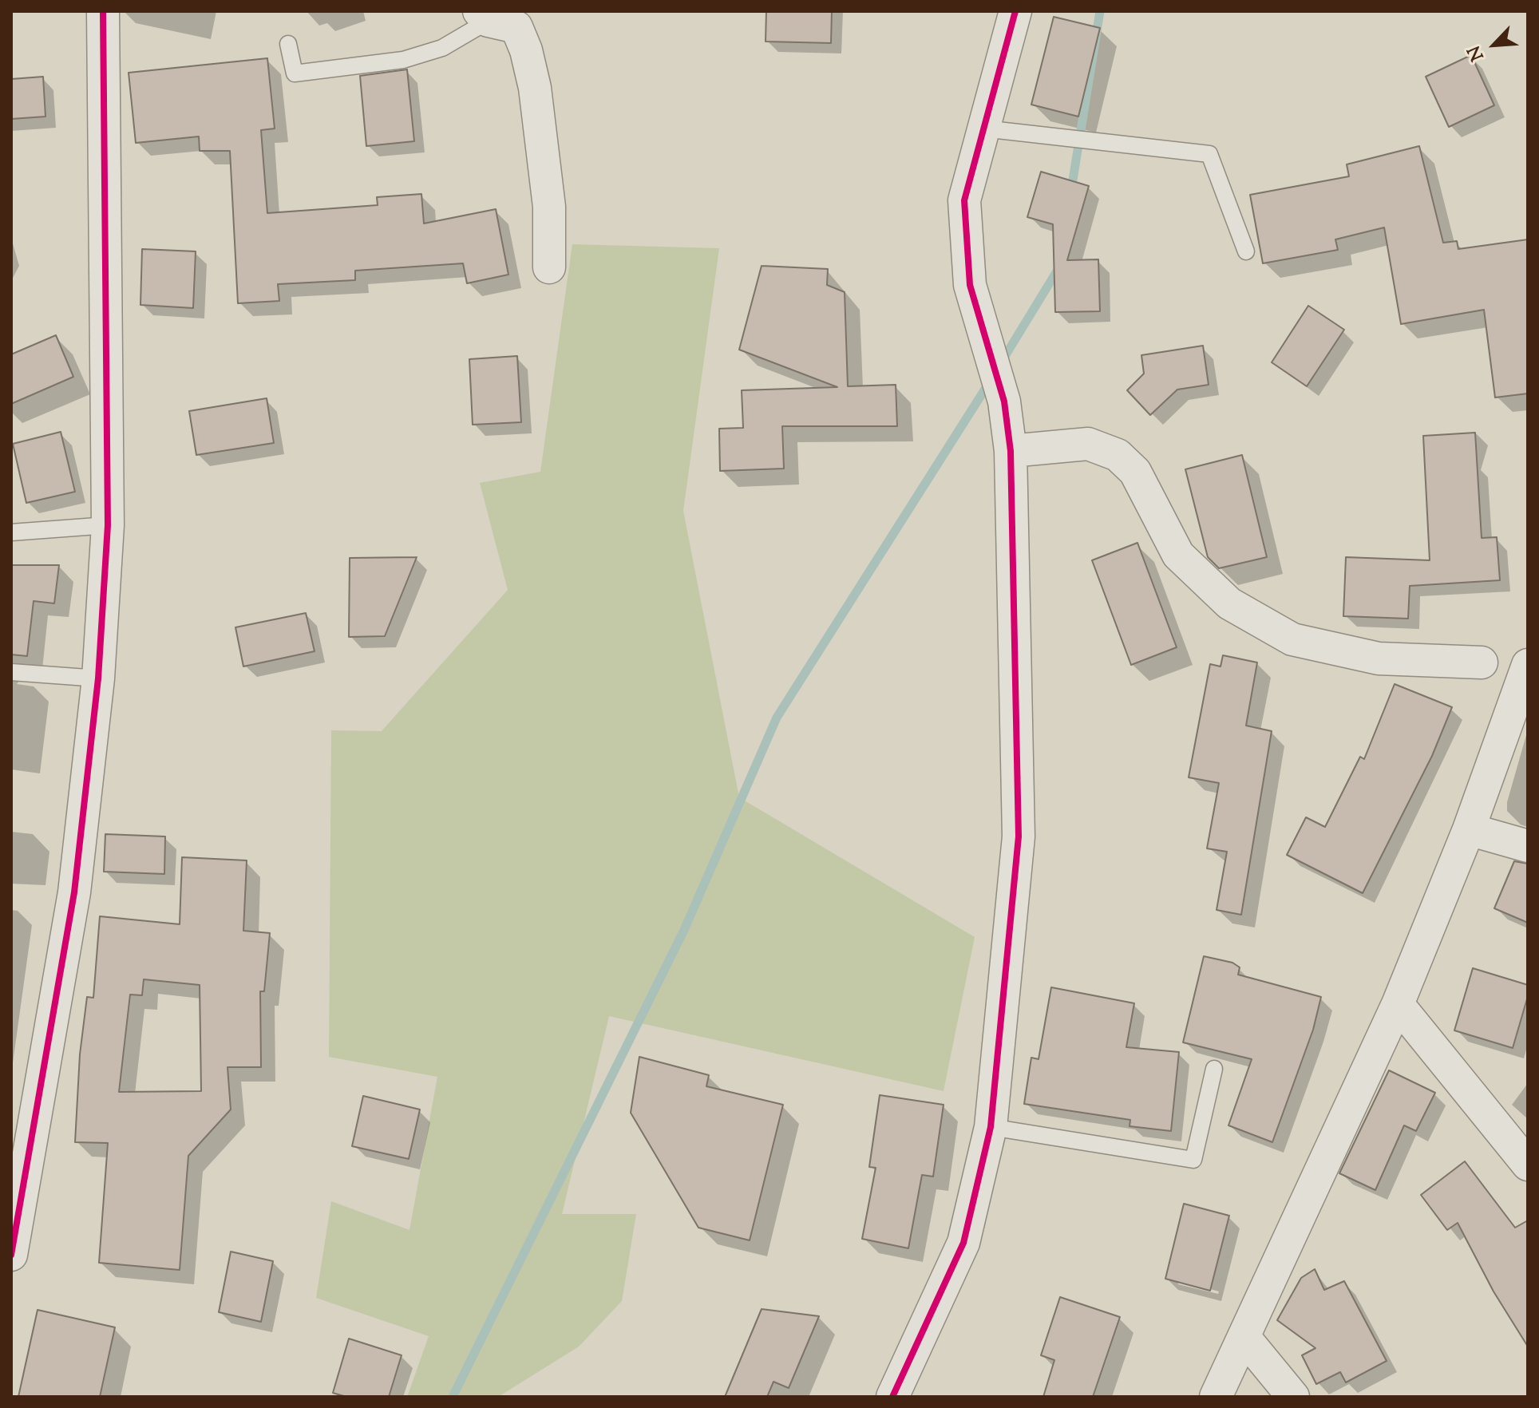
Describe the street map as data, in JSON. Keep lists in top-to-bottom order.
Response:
{
  "north": "bottom left"
}
